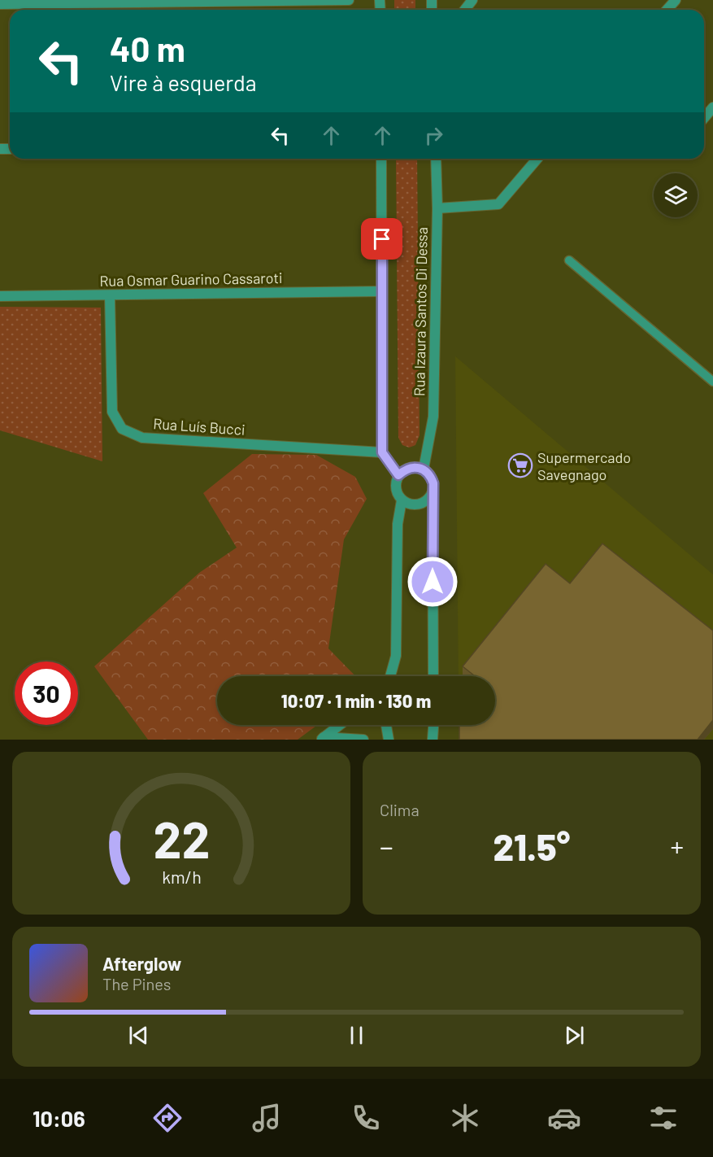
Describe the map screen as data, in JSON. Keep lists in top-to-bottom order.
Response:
{
  "streets": {
    "street": ["Rua Osmar Guarino Cassaroti", "Rua Izaura Santos Di Dessa", "Rua Luís Bucci"]
  },
  "crossings": [
    ["Rua Osmar Guarino Cassaroti", "Rua Luís Bucci"]
  ],
  "places": {
    "supermarket": ["Supermercado Savegnago"]
  },
  "page": {
    "turn": ["40 m", "Vire à esquerda"],
    "limit": "30",
    "trip": "10:07 · 1 min · 130 m",
    "tile": "Clima",
    "heat": ["−", "21.5°", "+"],
    "song": ["Afterglow", "The Pines"],
    "tabs": "10:06",
    "gauge": ["22", "km/h"]
  }
}
